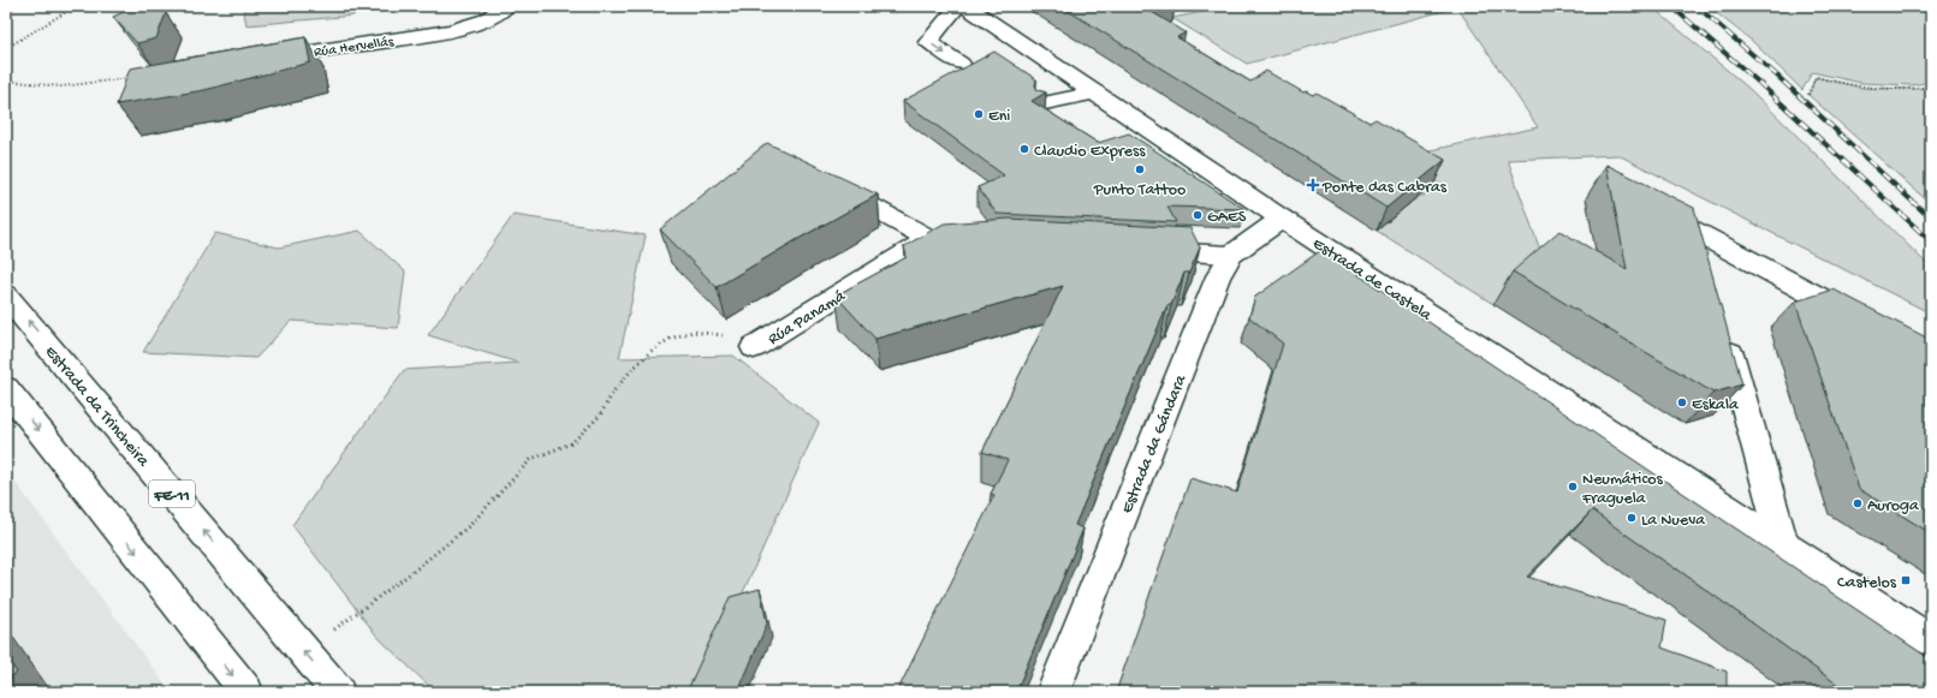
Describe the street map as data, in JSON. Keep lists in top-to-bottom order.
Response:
{
  "streets": {
    "main road": [
      "Rúa Hervellás",
      "Estrada de Castela",
      "Rúa Panamá",
      "Estrada da Trincheira",
      "Estrada da Gándara",
      "FE-11"
    ]
  },
  "crossings": [
    ["Estrada de Castela", "Estrada da Gándara"]
  ],
  "places": {
    "other": [
      "Eni",
      "Claudio Express",
      "Punto Tattoo",
      "GAES",
      "Eskala",
      "Neumáticos Fraguela",
      "Auroga",
      "La Nueva"
    ],
    "health": ["Ponte das Cabras"],
    "transit": ["Castelos"]
  }
}
